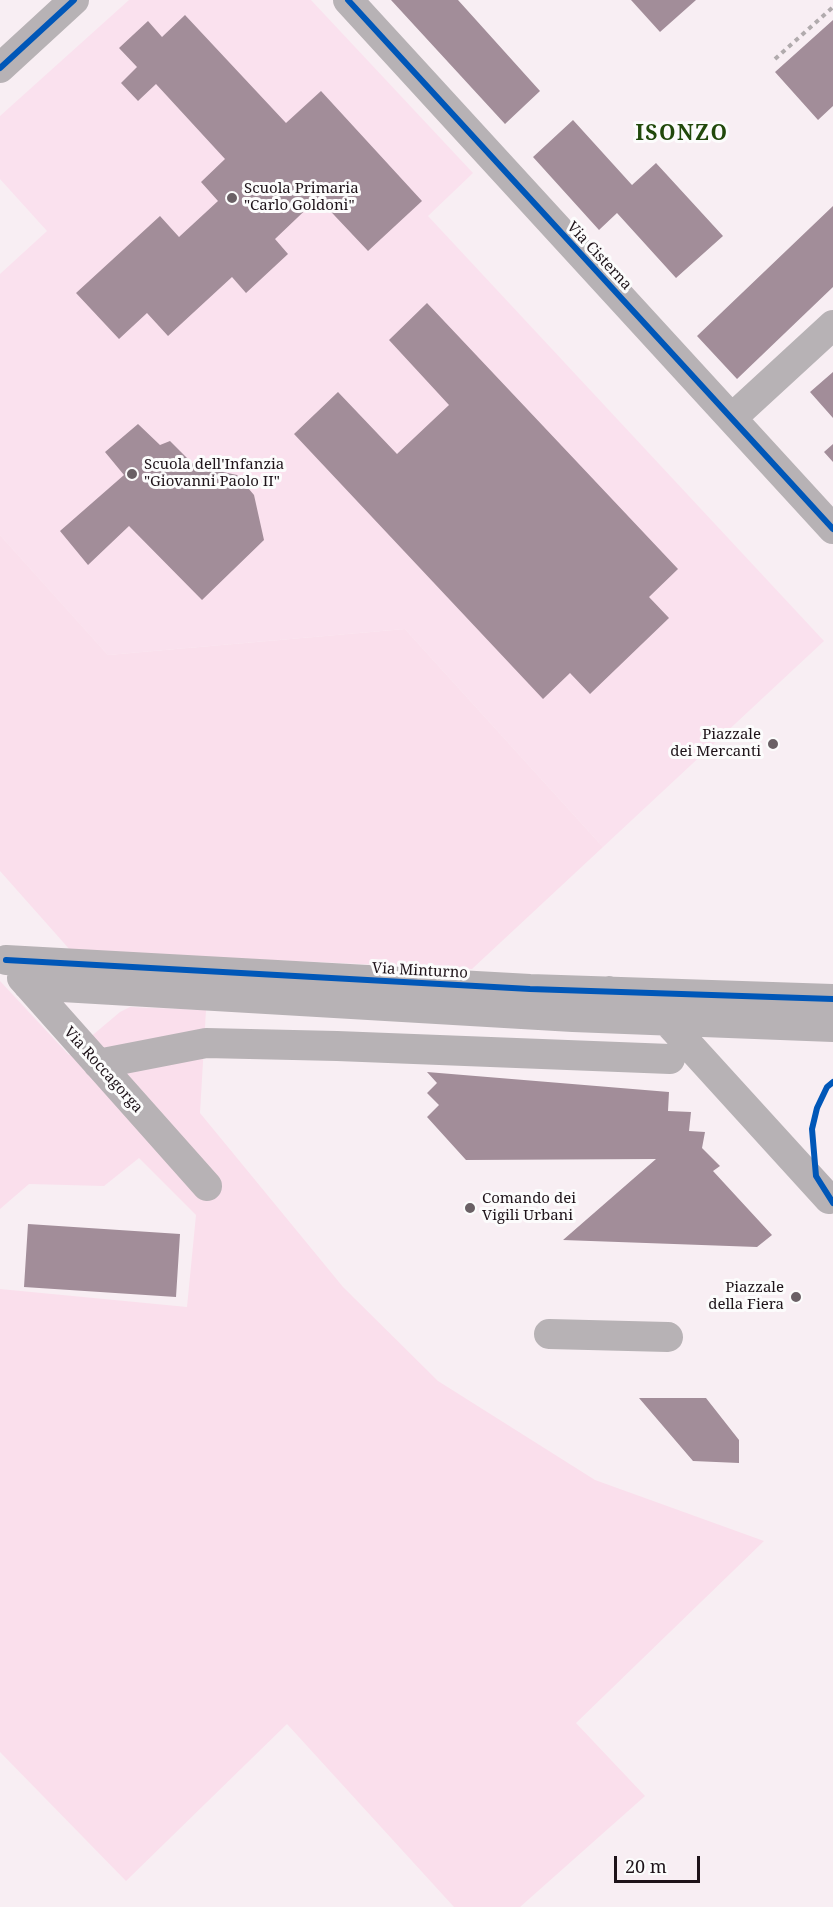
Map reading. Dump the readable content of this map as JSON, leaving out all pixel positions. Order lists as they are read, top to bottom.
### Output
{
  "streets": {
    "street": ["Via Cisterna", "Via Minturno", "Via Roccagorga"]
  },
  "crossings": [
    ["Via Minturno", "Via Roccagorga"]
  ],
  "districts": ["ISONZO"],
  "places": [
    "Scuola Primaria \"Carlo Goldoni\"",
    "Scuola dell'Infanzia \"Giovanni Paolo II\"",
    "Piazzale dei Mercanti",
    "Comando dei Vigili Urbani",
    "Piazzale della Fiera"
  ],
  "scale_bar": "20 m"
}
